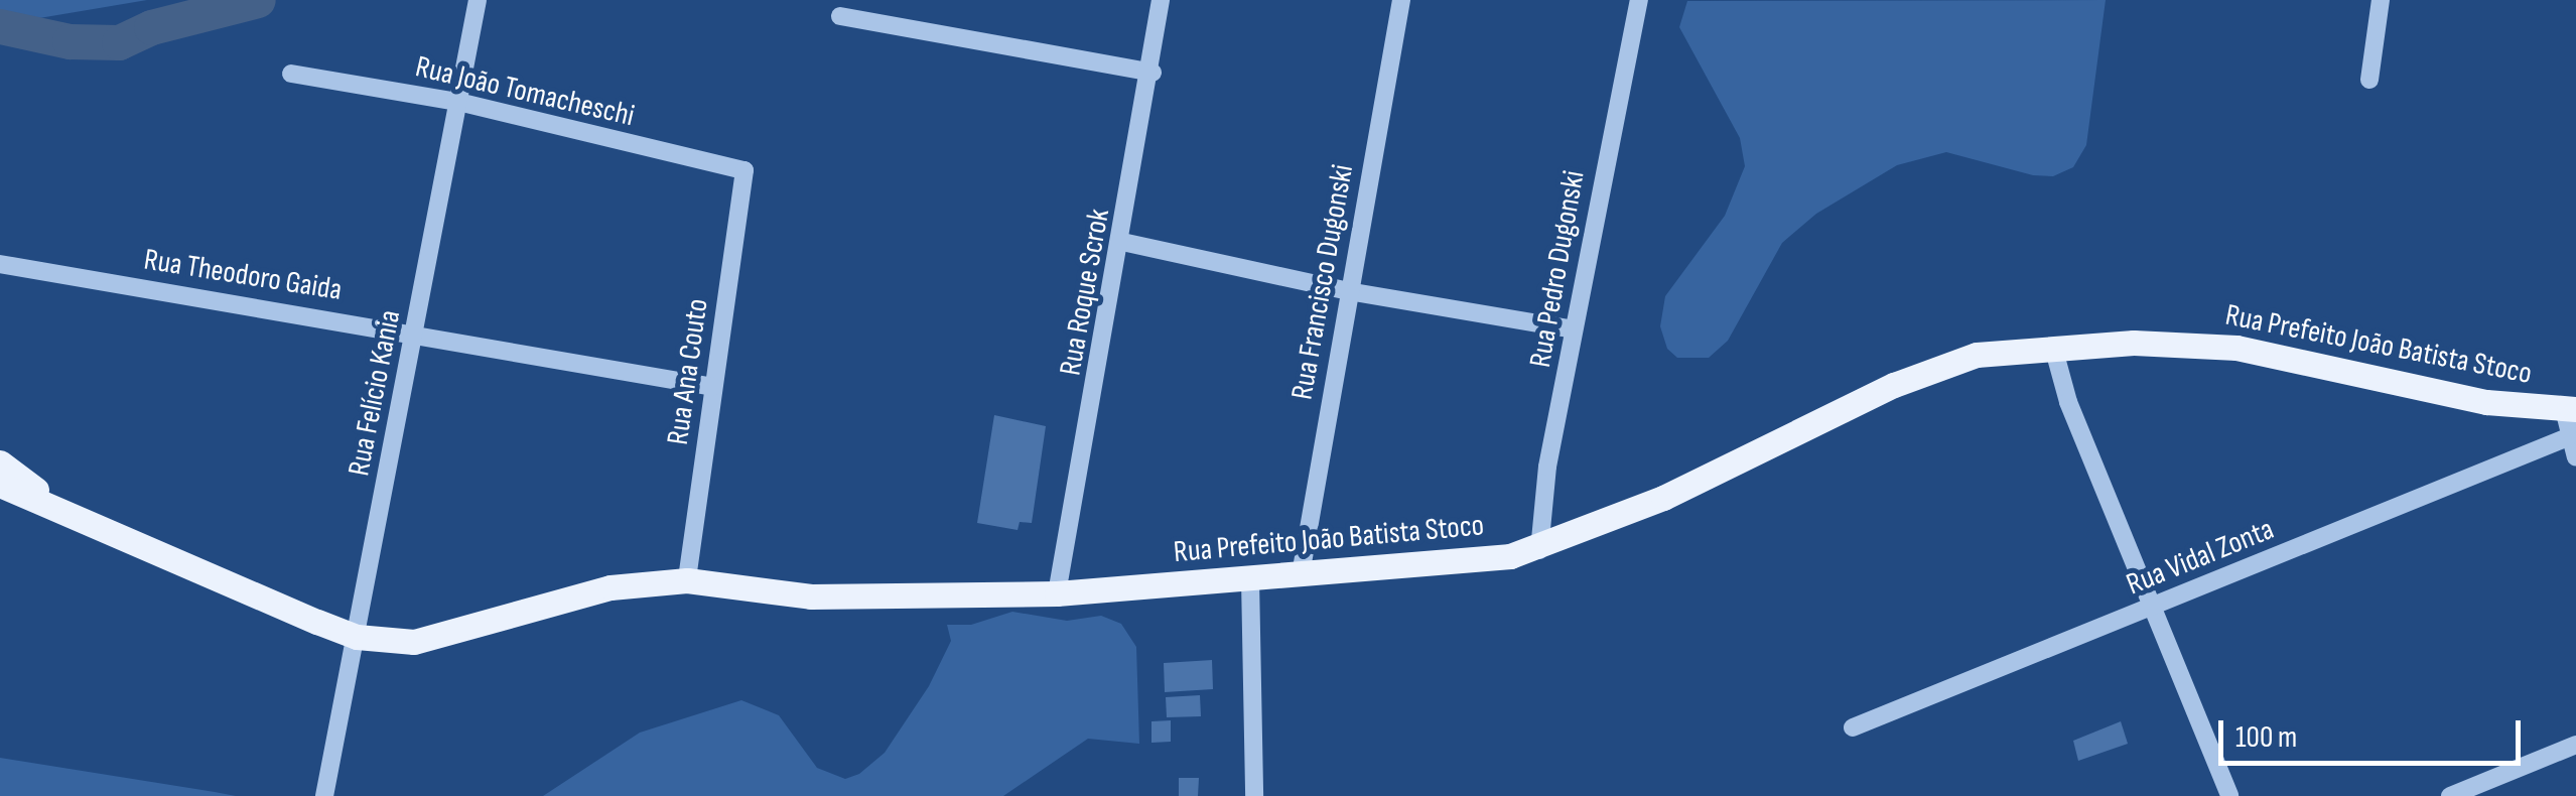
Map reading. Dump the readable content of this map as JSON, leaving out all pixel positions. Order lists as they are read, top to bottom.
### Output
{
  "streets": {
    "main road": ["Rua Prefeito João Batista Stoco"],
    "street": [
      "Rua João Tomacheschi",
      "Rua Pedro Dugonski",
      "Rua Theodoro Gaida",
      "Rua Francisco Dugonski",
      "Rua Roque Scrok",
      "Rua Ana Couto",
      "Rua Felício Kania",
      "Rua Vidal Zonta"
    ]
  },
  "crossings": [
    ["Rua João Tomacheschi", "Rua Ana Couto"],
    ["Rua João Tomacheschi", "Rua Felício Kania"],
    ["Rua Pedro Dugonski", "Rua Prefeito João Batista Stoco"],
    ["Rua Theodoro Gaida", "Rua Ana Couto"],
    ["Rua Theodoro Gaida", "Rua Felício Kania"],
    ["Rua Francisco Dugonski", "Rua Prefeito João Batista Stoco"],
    ["Rua Roque Scrok", "Rua Prefeito João Batista Stoco"],
    ["Rua Prefeito João Batista Stoco", "Rua Ana Couto"],
    ["Rua Prefeito João Batista Stoco", "Rua Felício Kania"]
  ],
  "scale_bar": "100 m"
}
